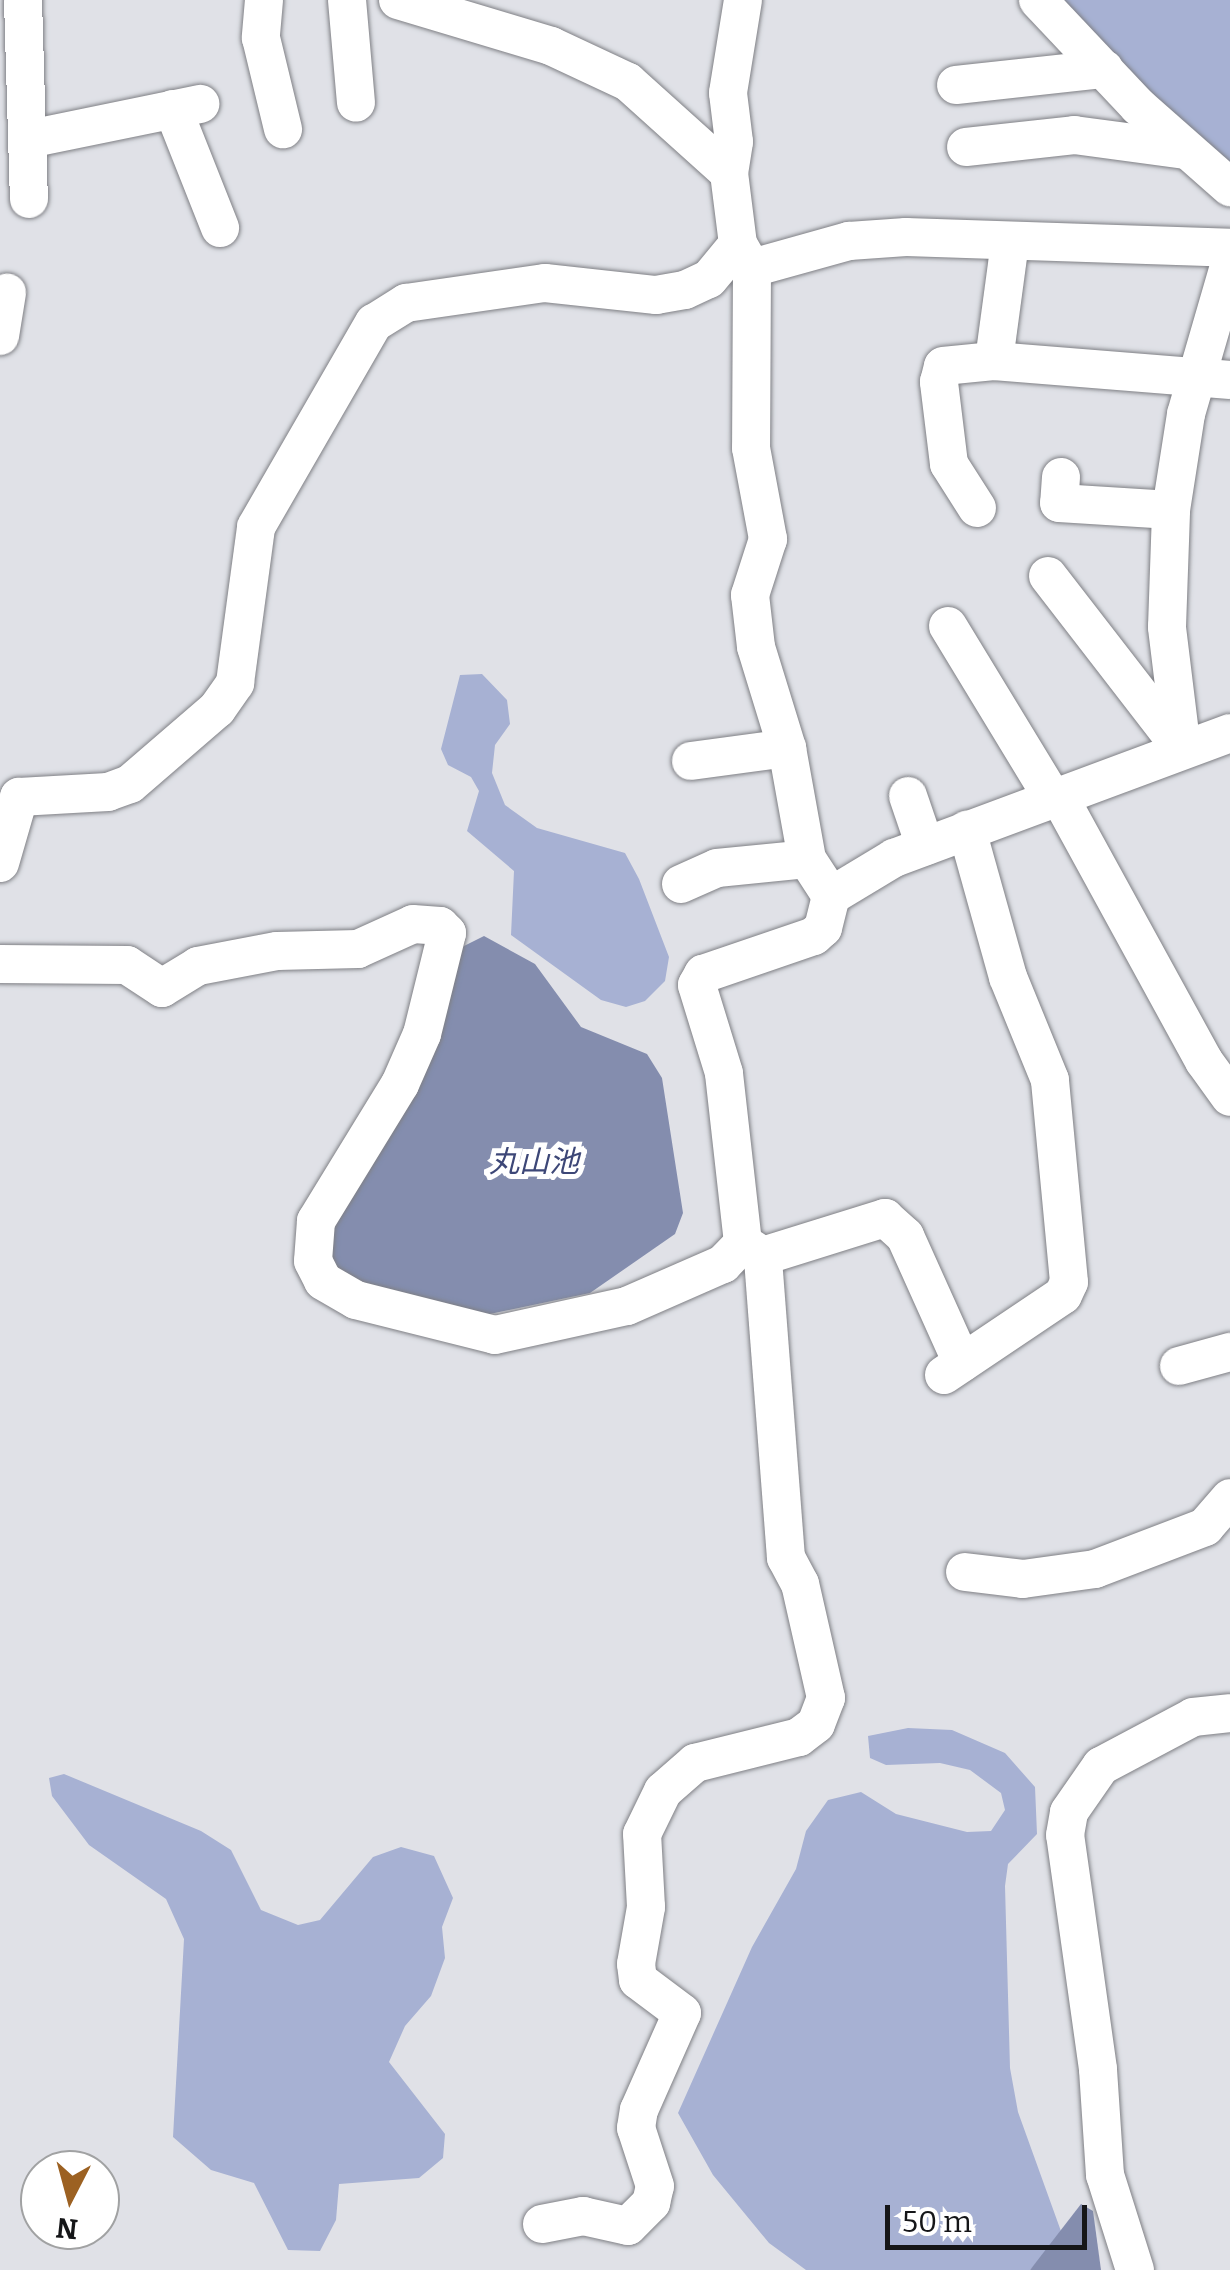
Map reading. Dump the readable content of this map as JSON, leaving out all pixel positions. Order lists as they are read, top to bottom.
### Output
{
  "water": ["丸山池"],
  "scale_bar": "50 m",
  "north": "bottom"
}
